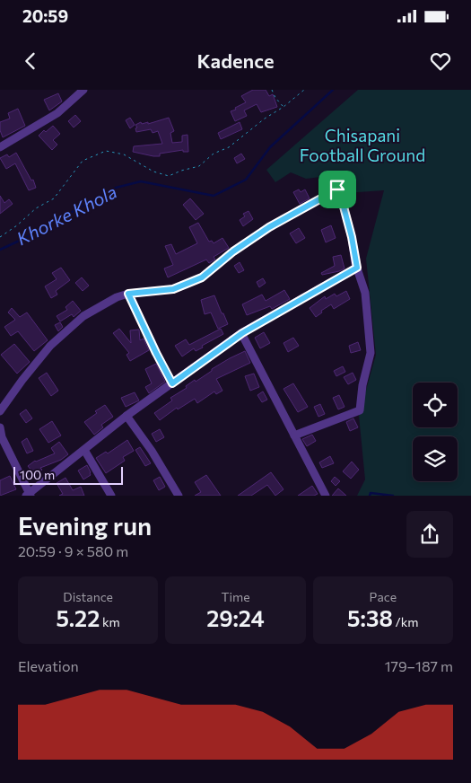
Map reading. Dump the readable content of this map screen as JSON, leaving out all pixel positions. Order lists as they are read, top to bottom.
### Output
{
  "water": ["Khorke Khola"],
  "parks": ["Chisapani Football Ground"],
  "scale_bar": "100 m",
  "page": {
    "status": "20:59",
    "header": "Kadence",
    "scale": "100 m",
    "heading": ["Evening run", "20:59 · 9 × 580 m"],
    "stats": [
      ["Distance", "5.22 km"],
      ["Time", "29:24"],
      ["Pace", "5:38 /km"]
    ],
    "chart": ["Elevation", "179–187 m"]
  }
}
